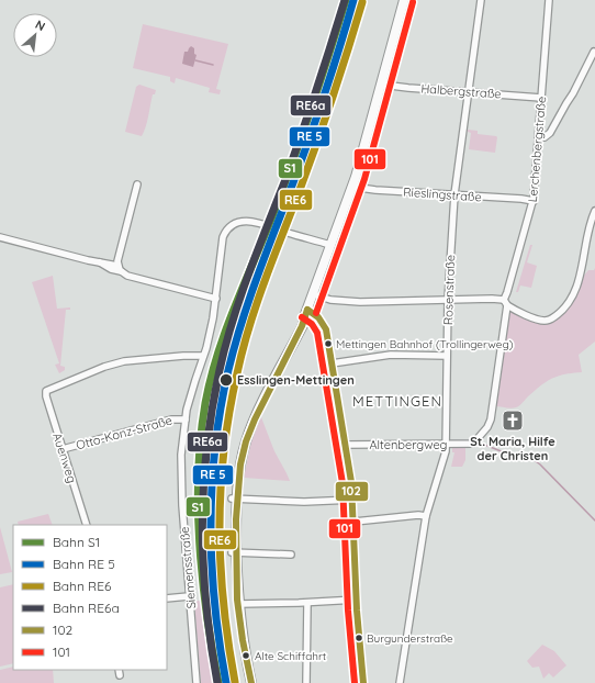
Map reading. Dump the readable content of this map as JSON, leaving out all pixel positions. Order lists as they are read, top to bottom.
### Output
{
  "streets": {
    "street": [
      "Halbergstraße",
      "Lerchenbergstraße",
      "Rieslingstraße",
      "Rosenstraße",
      "Otto-Konz-Straße",
      "Altenbergweg",
      "Auenweg",
      "Siemensstraße"
    ]
  },
  "crossings": [
    ["Halbergstraße", "Lerchenbergstraße"],
    ["Halbergstraße", "Rosenstraße"],
    ["Lerchenbergstraße", "Rieslingstraße"],
    ["Lerchenbergstraße", "Altenbergweg"],
    ["Rieslingstraße", "Rosenstraße"],
    ["Rosenstraße", "Altenbergweg"],
    ["Otto-Konz-Straße", "Auenweg"],
    ["Otto-Konz-Straße", "Siemensstraße"],
    ["Auenweg", "Siemensstraße"]
  ],
  "districts": ["METTINGEN"],
  "places": {
    "other": [
      "Mettingen Bahnhof (Trollingerweg)",
      "Esslingen-Mettingen",
      "Burgunderstraße",
      "Alte Schiffahrt"
    ],
    "church": ["St. Maria, Hilfe der Christen"]
  },
  "lines": [
    "rail line S1",
    "rail line RE6a",
    "rail line RE6",
    "transit line 101",
    "transit line 102"
  ],
  "legend": [
    "Bahn S1",
    "Bahn RE 5",
    "Bahn RE6",
    "Bahn RE6a",
    "102",
    "101"
  ],
  "north": "top right"
}
